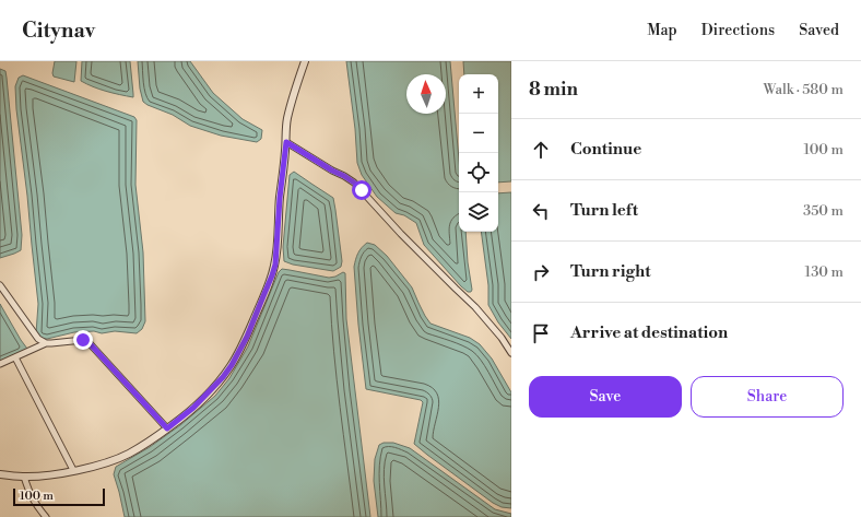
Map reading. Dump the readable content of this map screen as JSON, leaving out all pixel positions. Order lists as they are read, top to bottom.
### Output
{
  "scale_bar": "100 m",
  "north": "top",
  "page": {
    "header": "Citynav",
    "nav": ["Map", "Directions", "Saved"],
    "heading": ["8 min", "Walk · 580 m"],
    "map_buttons": ["+", "−"],
    "list": [
      ["Continue", "100 m"],
      ["Turn left", "350 m"],
      ["Turn right", "130 m"],
      "Arrive at destination"
    ],
    "buttons": ["Save", "Share"],
    "scale": "100 m"
  }
}
